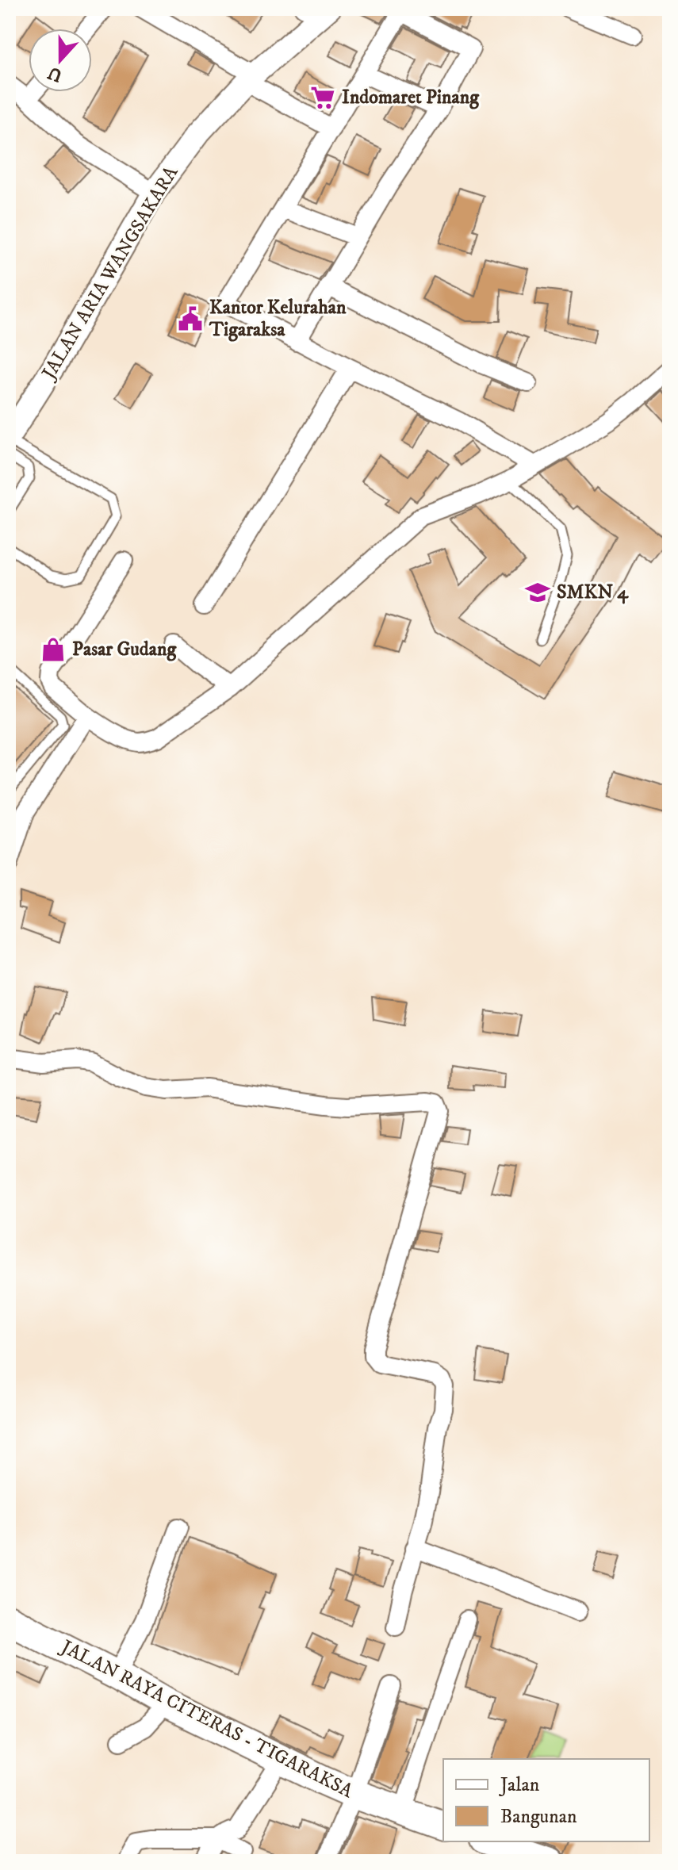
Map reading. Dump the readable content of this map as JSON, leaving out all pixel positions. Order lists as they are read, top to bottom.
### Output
{
  "streets": {
    "main road": ["JALAN RAYA CITERAS - TIGARAKSA"],
    "street": ["JALAN ARIA WANGSAKARA"]
  },
  "places": {
    "supermarket": ["Indomaret Pinang"],
    "public building": ["Kantor Kelurahan Tigaraksa"],
    "school or university": ["SMKN 4"],
    "shop": ["Pasar Gudang"]
  },
  "legend": ["Jalan", "Bangunan"],
  "north": "bottom"
}
